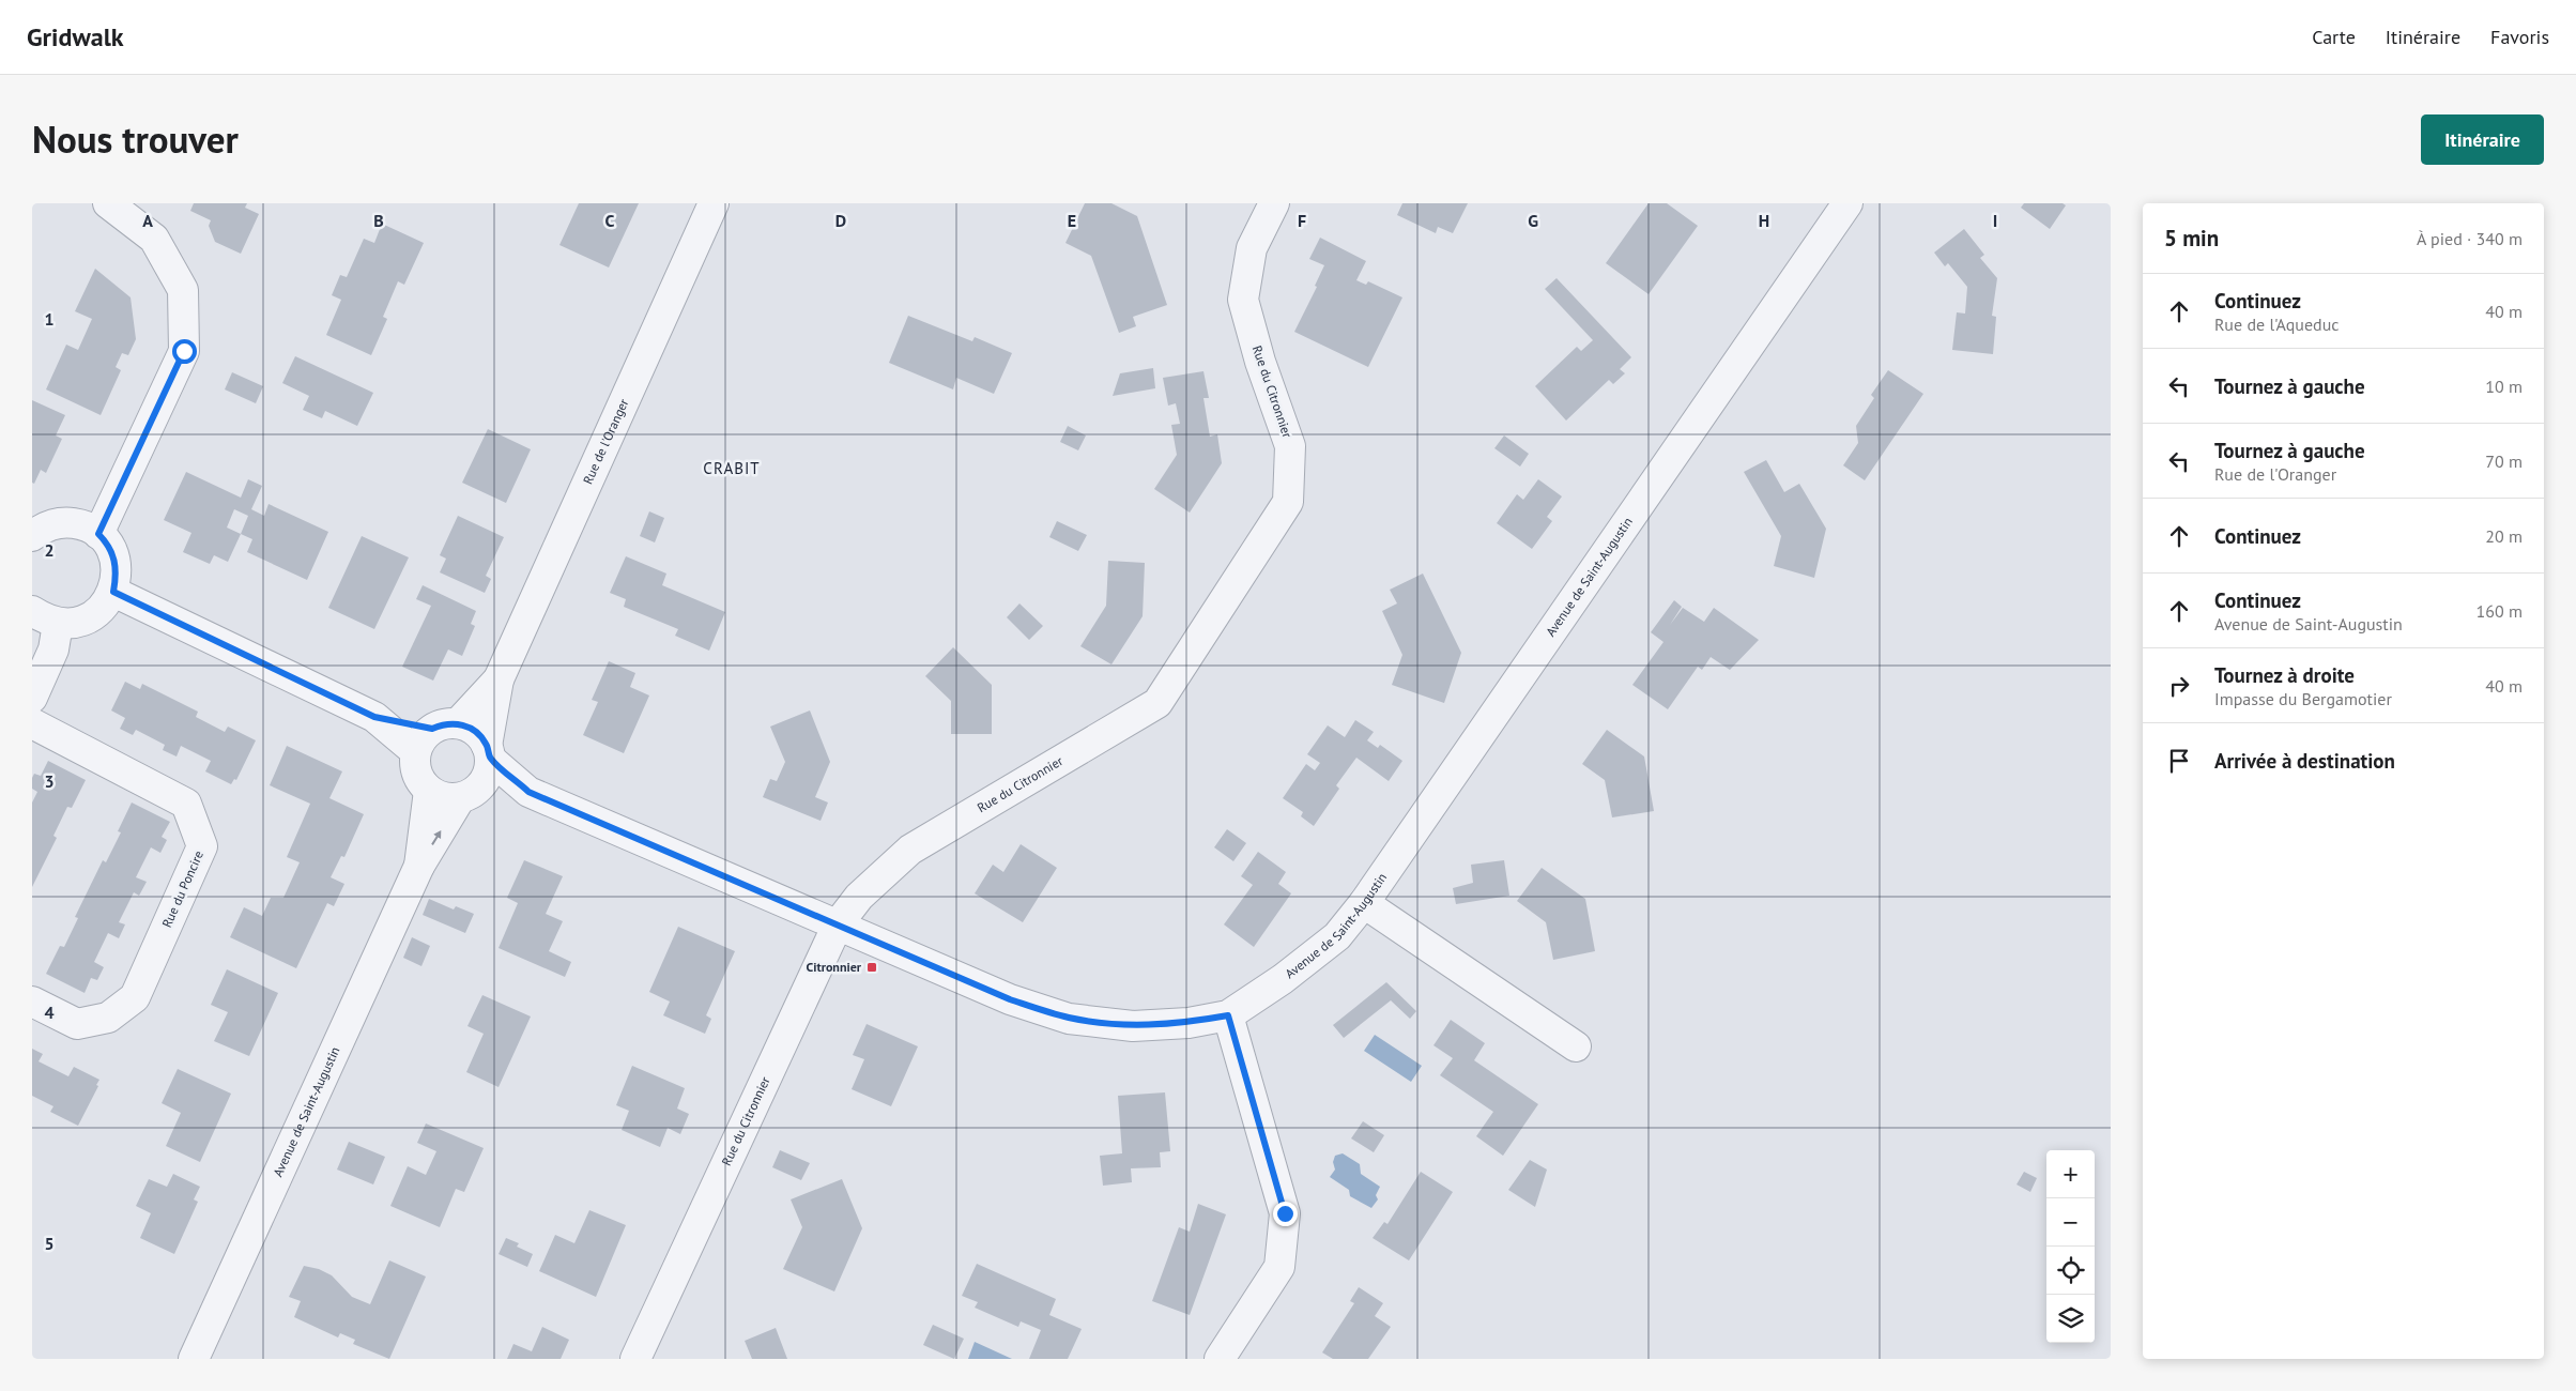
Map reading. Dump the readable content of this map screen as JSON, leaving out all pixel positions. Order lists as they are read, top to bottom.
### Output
{
  "streets": {
    "street": [
      "Rue du Citronnier",
      "Rue de l'Oranger",
      "Avenue de Saint-Augustin",
      "Rue du Poncire"
    ]
  },
  "crossings": [
    ["Rue du Citronnier", "Avenue de Saint-Augustin"],
    ["Rue de l'Oranger", "Avenue de Saint-Augustin"]
  ],
  "districts": ["CRABIT"],
  "places": {
    "transit": ["Citronnier"]
  },
  "page": {
    "header": "Gridwalk",
    "nav": ["Carte", "Itinéraire", "Favoris"],
    "title": "Nous trouver",
    "buttons": "Itinéraire",
    "heading": ["5 min", "À pied · 340 m"],
    "list": [
      ["Continuez", "Rue de l'Aqueduc", "40 m"],
      ["Tournez à gauche", "10 m"],
      ["Tournez à gauche", "Rue de l'Oranger", "70 m"],
      ["Continuez", "20 m"],
      ["Continuez", "Avenue de Saint-Augustin", "160 m"],
      ["Tournez à droite", "Impasse du Bergamotier", "40 m"],
      "Arrivée à destination"
    ],
    "map_buttons": ["+", "−"]
  },
  "grid": {
    "columns": [
      "A",
      "B",
      "C",
      "D",
      "E",
      "F",
      "G",
      "H",
      "I"
    ],
    "rows": [
      "1",
      "2",
      "3",
      "4",
      "5"
    ]
  }
}
